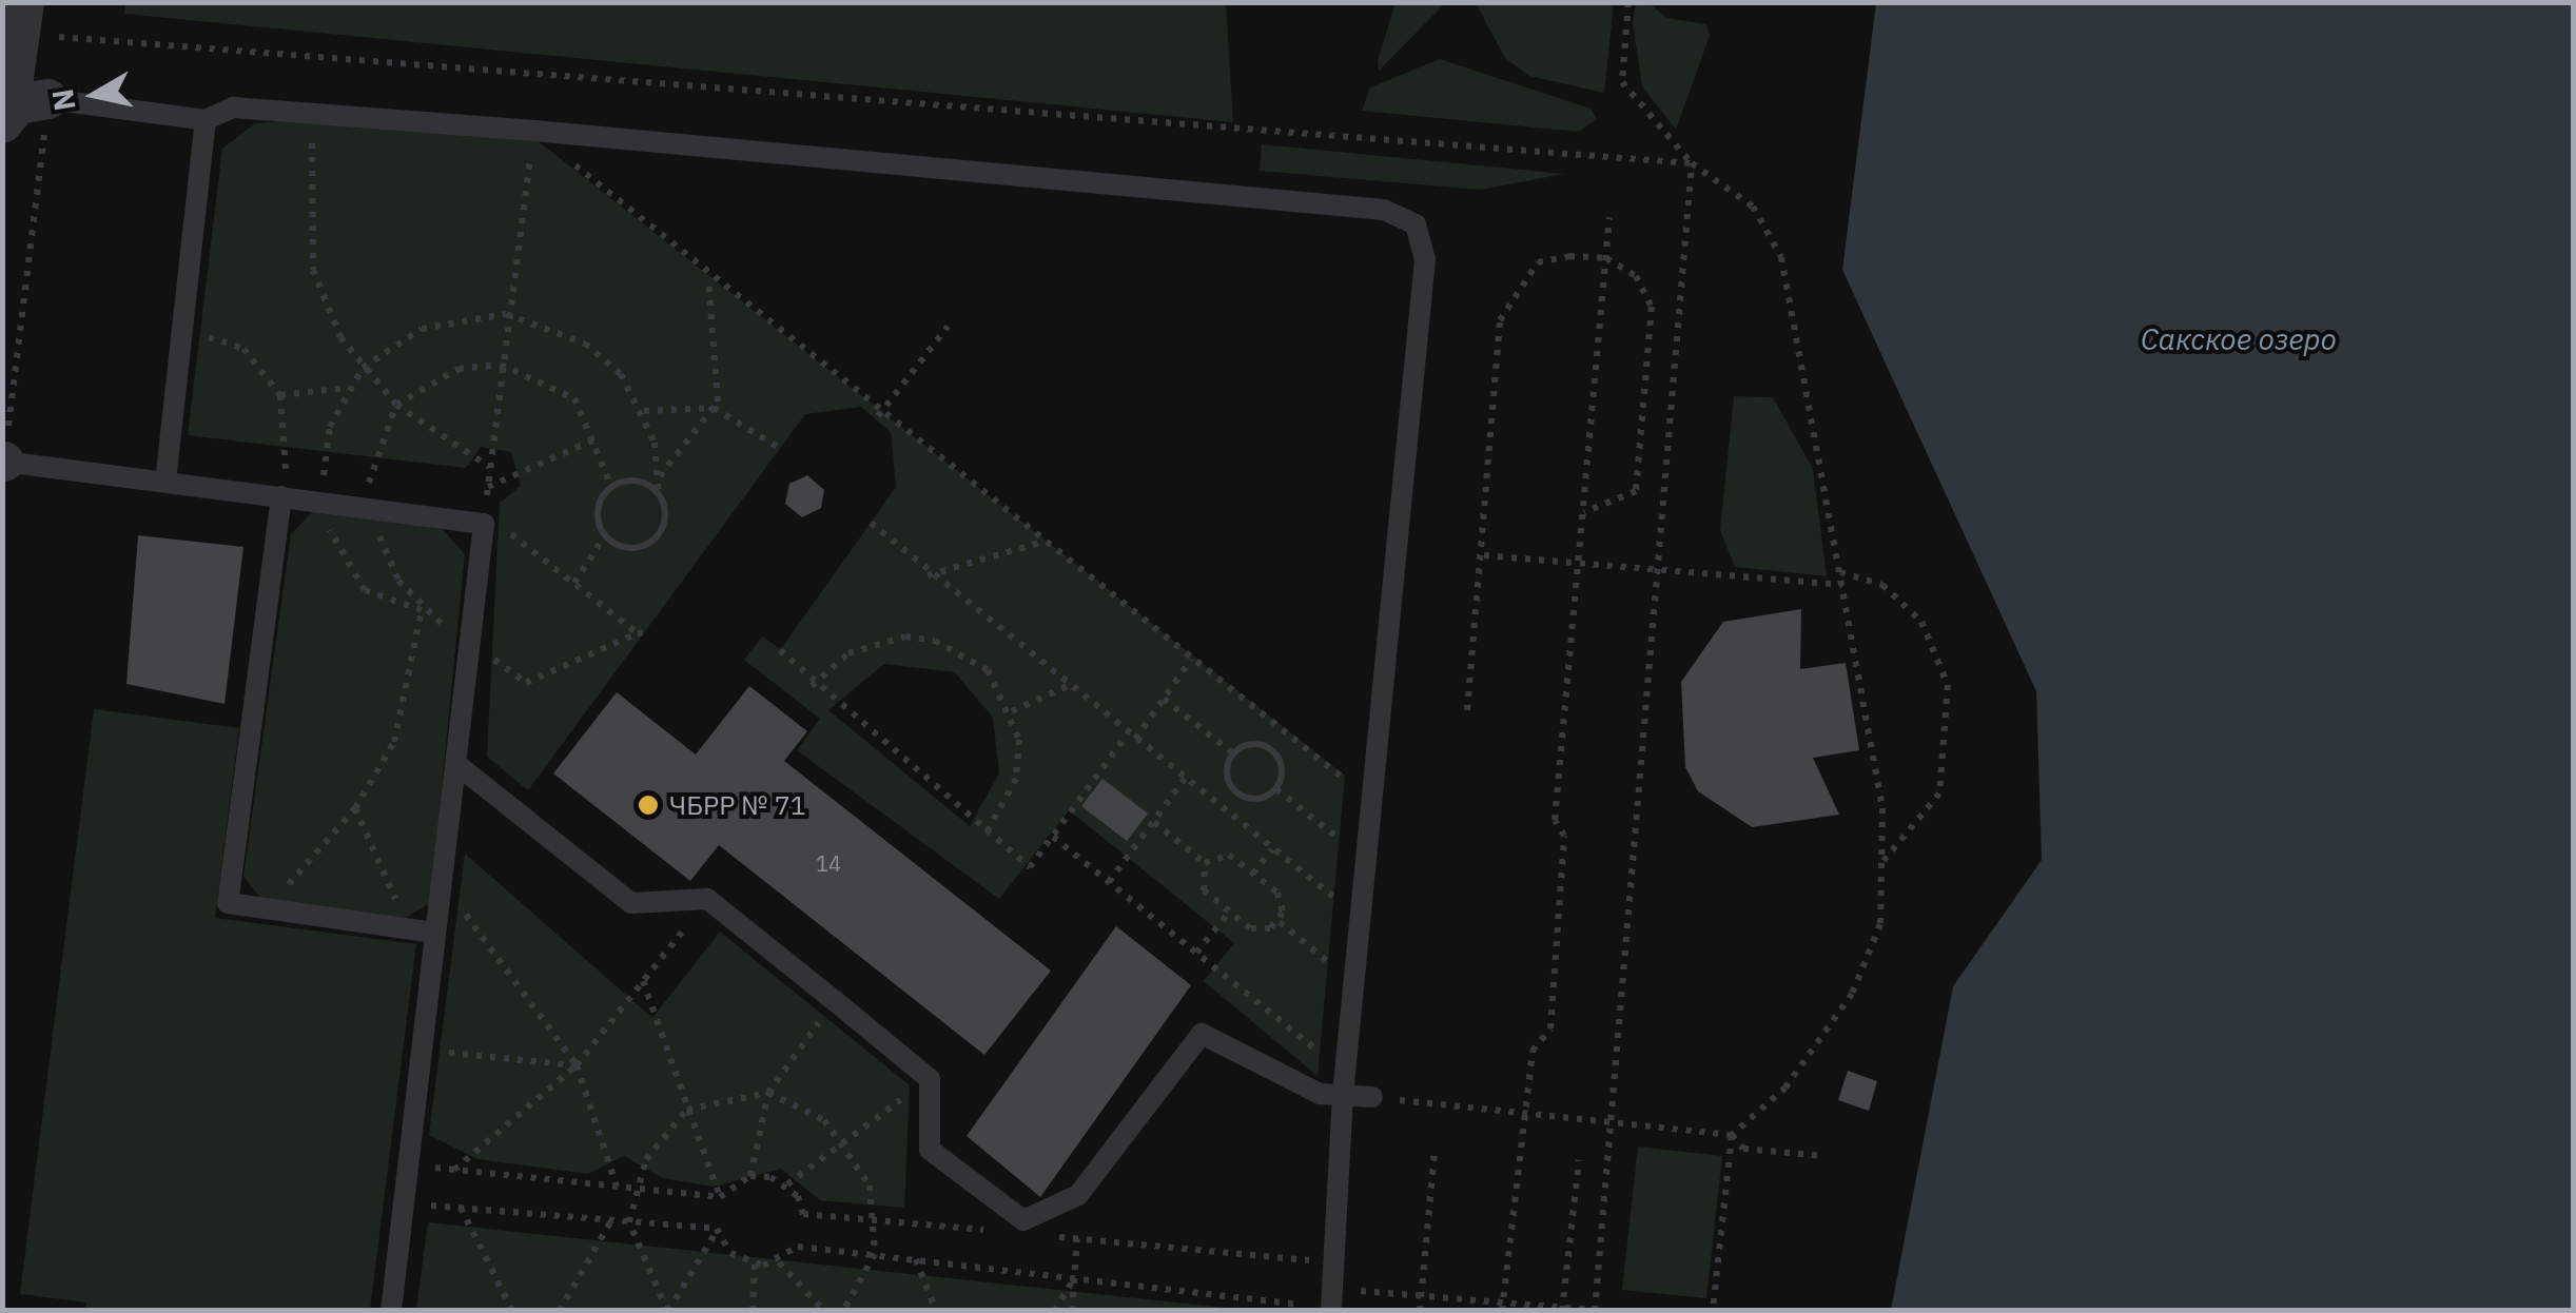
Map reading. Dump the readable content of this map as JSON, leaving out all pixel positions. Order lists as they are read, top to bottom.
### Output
{
  "water": ["Сакское озеро"],
  "places": ["ЧБРР № 71"],
  "house_numbers": ["14"],
  "north": "left"
}
